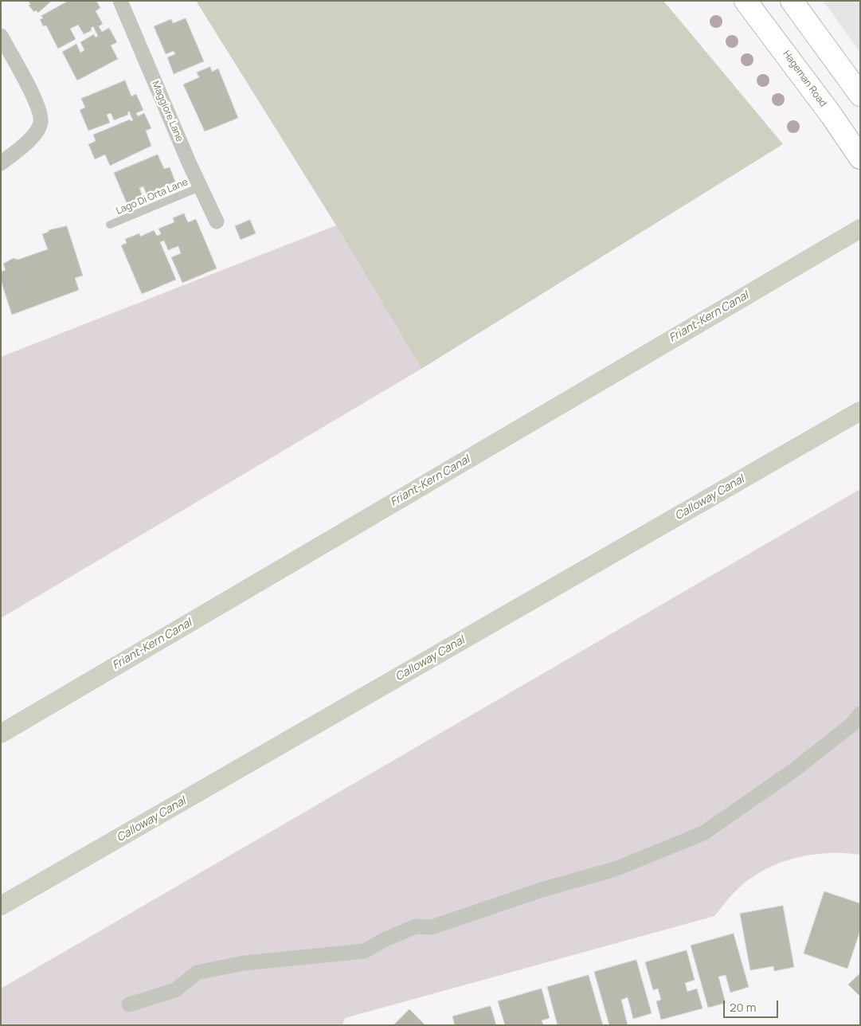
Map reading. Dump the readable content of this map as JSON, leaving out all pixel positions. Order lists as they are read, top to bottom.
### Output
{
  "streets": {
    "main road": ["Hageman Road"],
    "street": ["Maggiore Lane"],
    "lane": ["Lago Di Orta Lane"]
  },
  "crossings": [
    ["Maggiore Lane", "Lago Di Orta Lane"]
  ],
  "water": ["Friant-Kern Canal", "Calloway Canal"],
  "scale_bar": "20 m"
}
